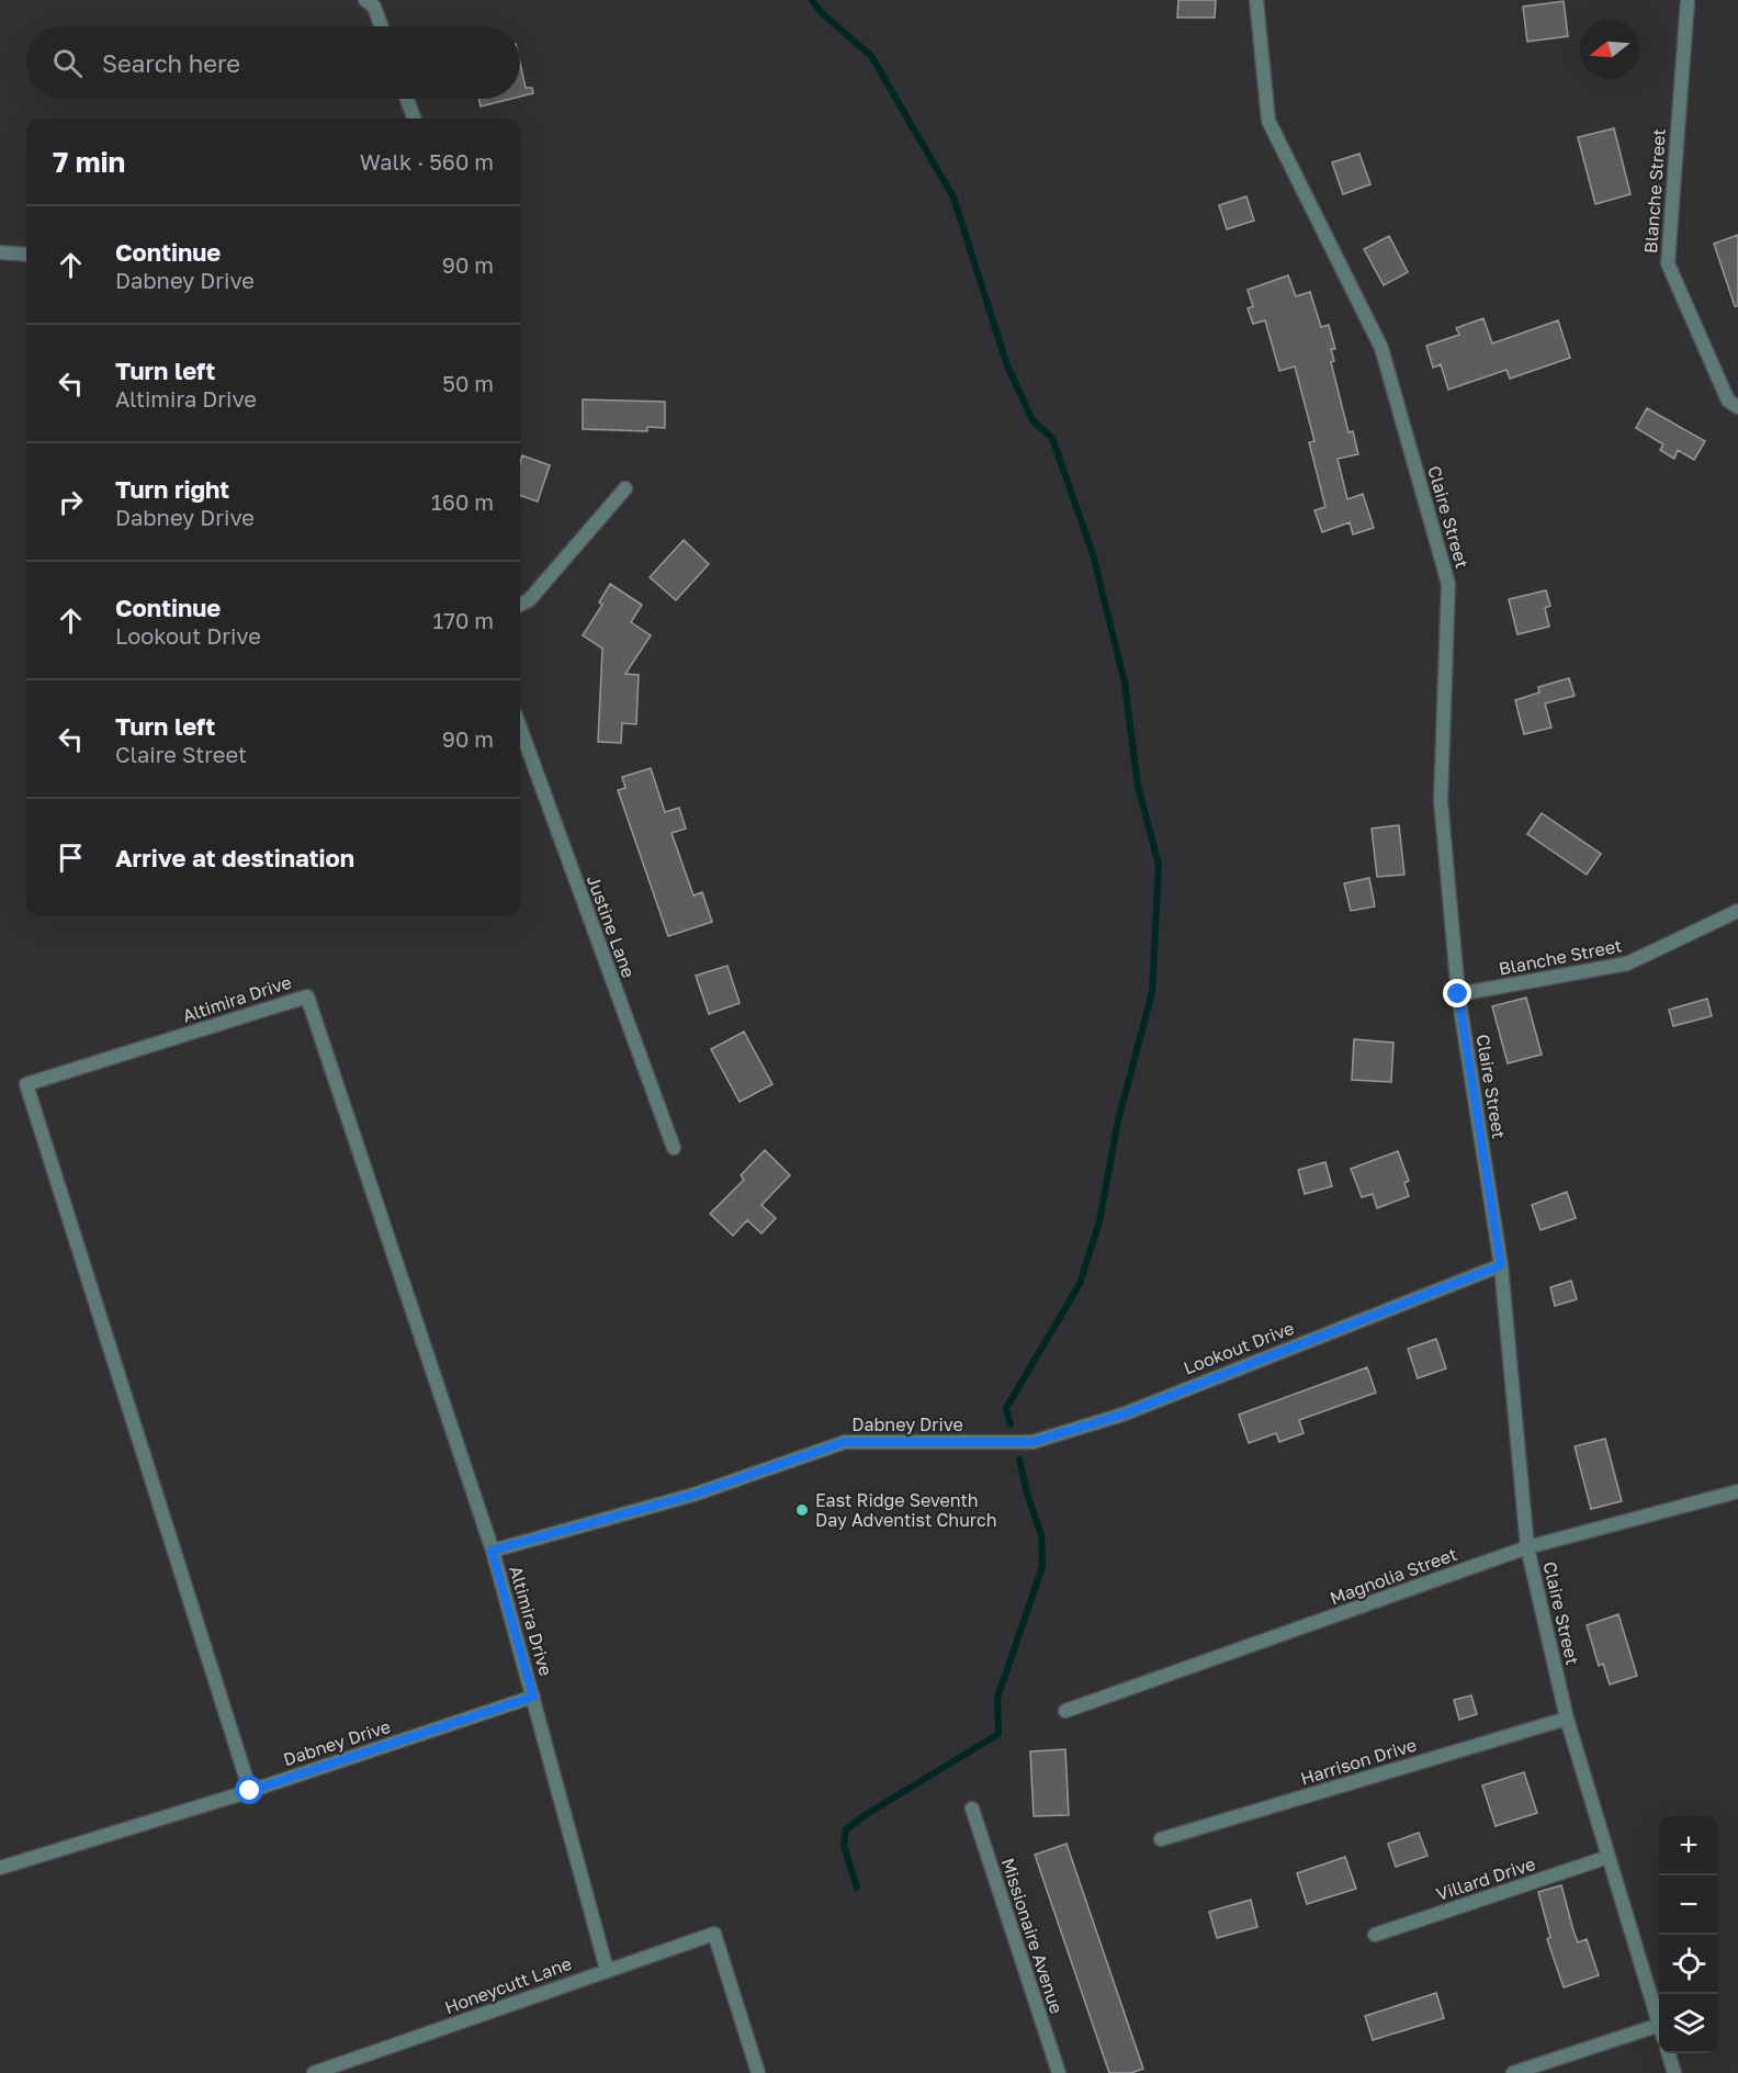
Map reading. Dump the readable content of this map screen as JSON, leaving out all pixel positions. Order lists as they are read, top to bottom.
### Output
{
  "streets": {
    "street": [
      "Blanche Street",
      "Claire Street",
      "Justine Lane",
      "Altimira Drive",
      "Lookout Drive",
      "Dabney Drive",
      "Magnolia Street",
      "Harrison Drive",
      "Villard Drive",
      "Missionaire Avenue",
      "Honeycutt Lane"
    ]
  },
  "crossings": [
    ["Blanche Street", "Claire Street"],
    ["Claire Street", "Lookout Drive"],
    ["Claire Street", "Magnolia Street"],
    ["Claire Street", "Harrison Drive"],
    ["Claire Street", "Villard Drive"],
    ["Altimira Drive", "Dabney Drive"],
    ["Altimira Drive", "Honeycutt Lane"],
    ["Lookout Drive", "Dabney Drive"]
  ],
  "places": ["East Ridge Seventh Day Adventist Church"],
  "north": "left",
  "page": {
    "search": "Search here",
    "heading": ["7 min", "Walk · 560 m"],
    "list": [
      ["Continue", "Dabney Drive", "90 m"],
      ["Turn left", "Altimira Drive", "50 m"],
      ["Turn right", "Dabney Drive", "160 m"],
      ["Continue", "Lookout Drive", "170 m"],
      ["Turn left", "Claire Street", "90 m"],
      "Arrive at destination"
    ],
    "map_buttons": ["+", "−"]
  }
}
